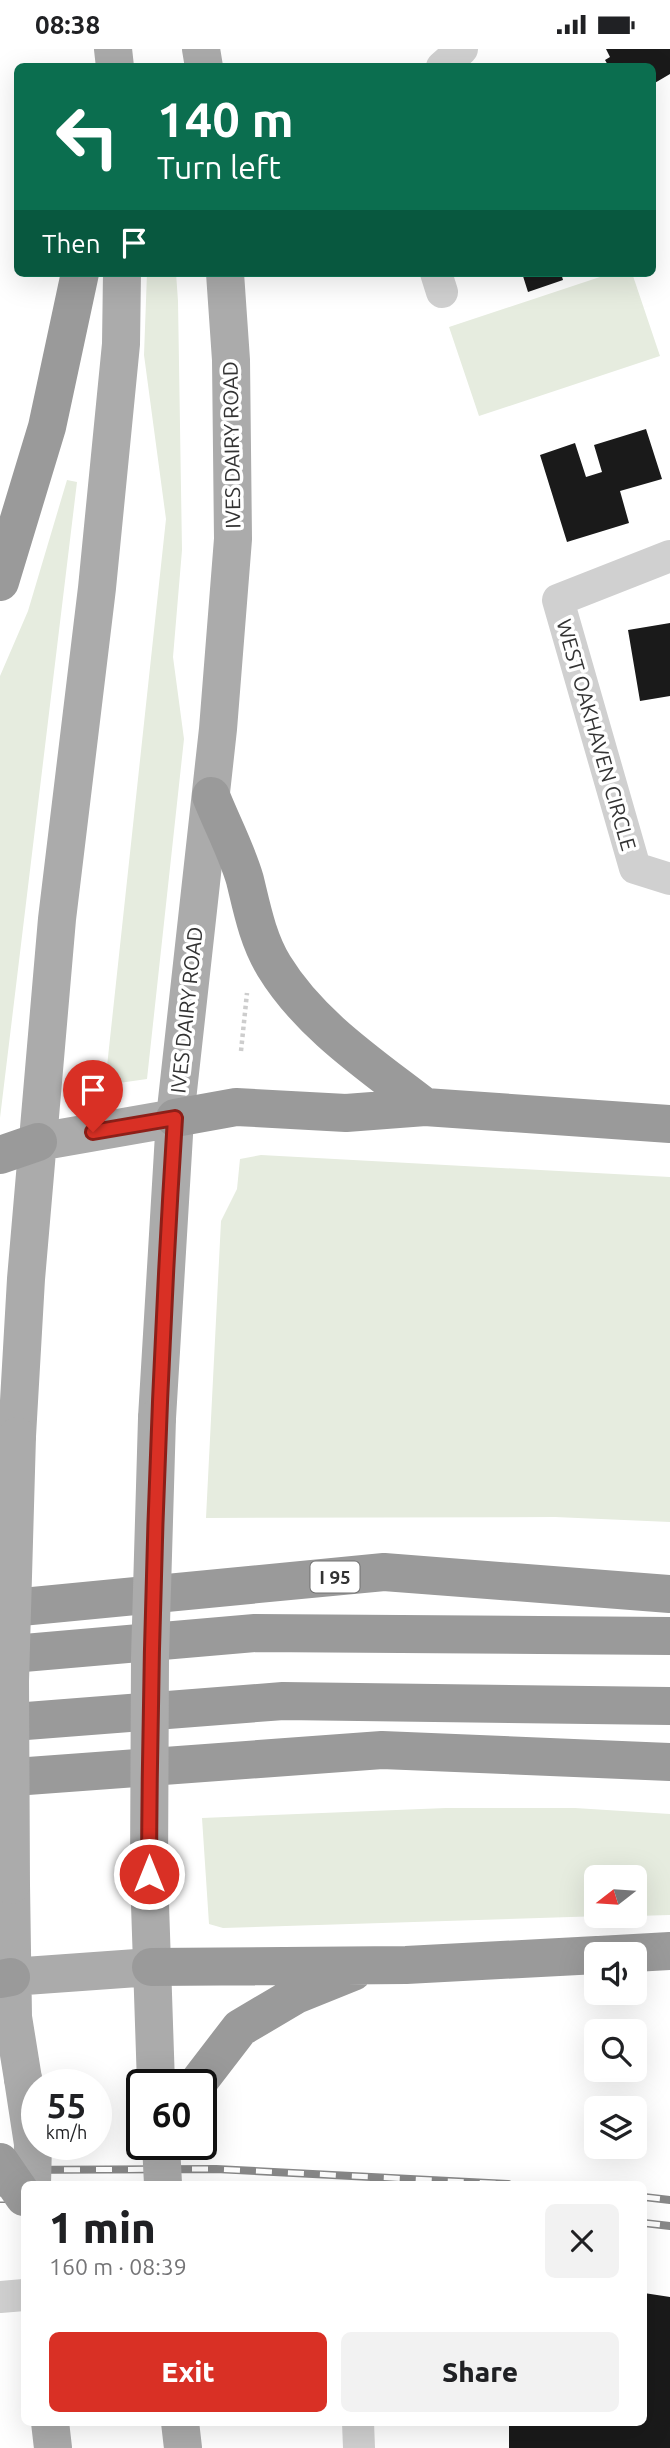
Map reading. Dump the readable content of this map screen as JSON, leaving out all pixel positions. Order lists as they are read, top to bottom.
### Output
{
  "streets": {
    "highway": ["I 95"],
    "main road": ["IVES DAIRY ROAD"],
    "street": ["WEST OAKHAVEN CIRCLE"]
  },
  "north": "left",
  "page": {
    "status": "08:38",
    "turn": ["140 m", "Turn left"],
    "then": "Then",
    "speed": "55 km/h",
    "limit": "60",
    "heading": ["1 min", "160 m · 08:39"],
    "buttons": ["Exit", "Share"]
  }
}
